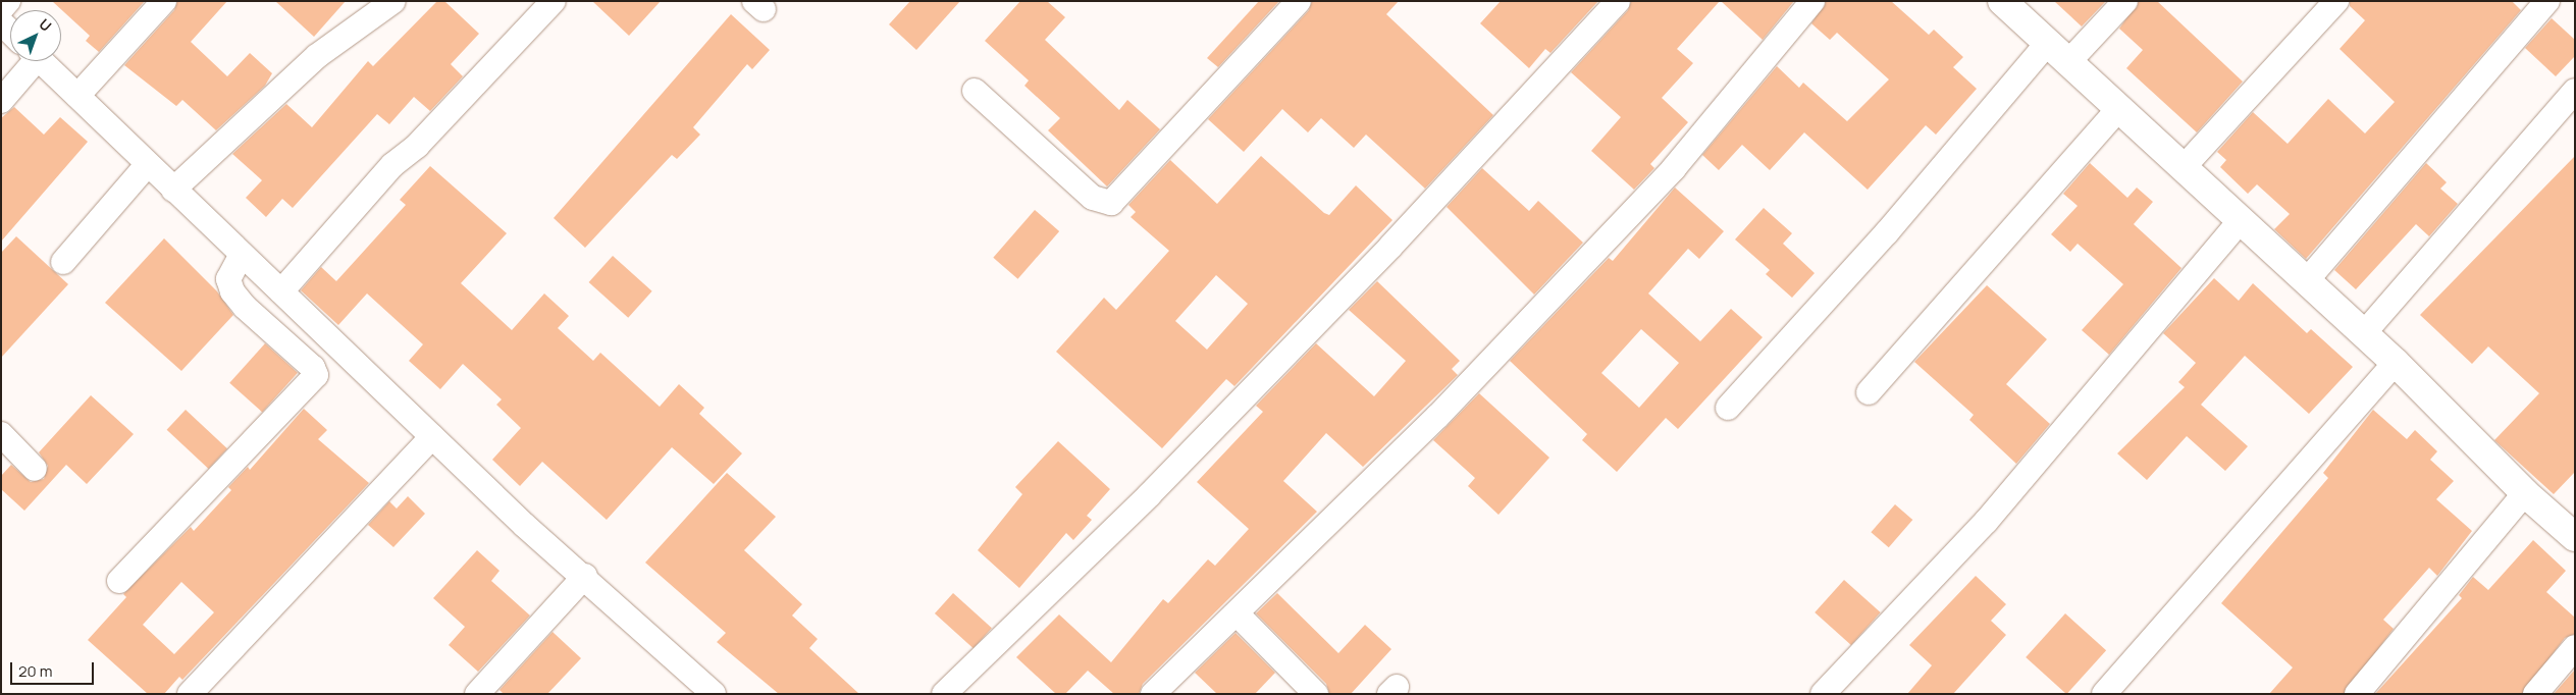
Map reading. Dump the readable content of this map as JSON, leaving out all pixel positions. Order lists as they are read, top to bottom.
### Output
{
  "scale_bar": "20 m",
  "north": "top right"
}
